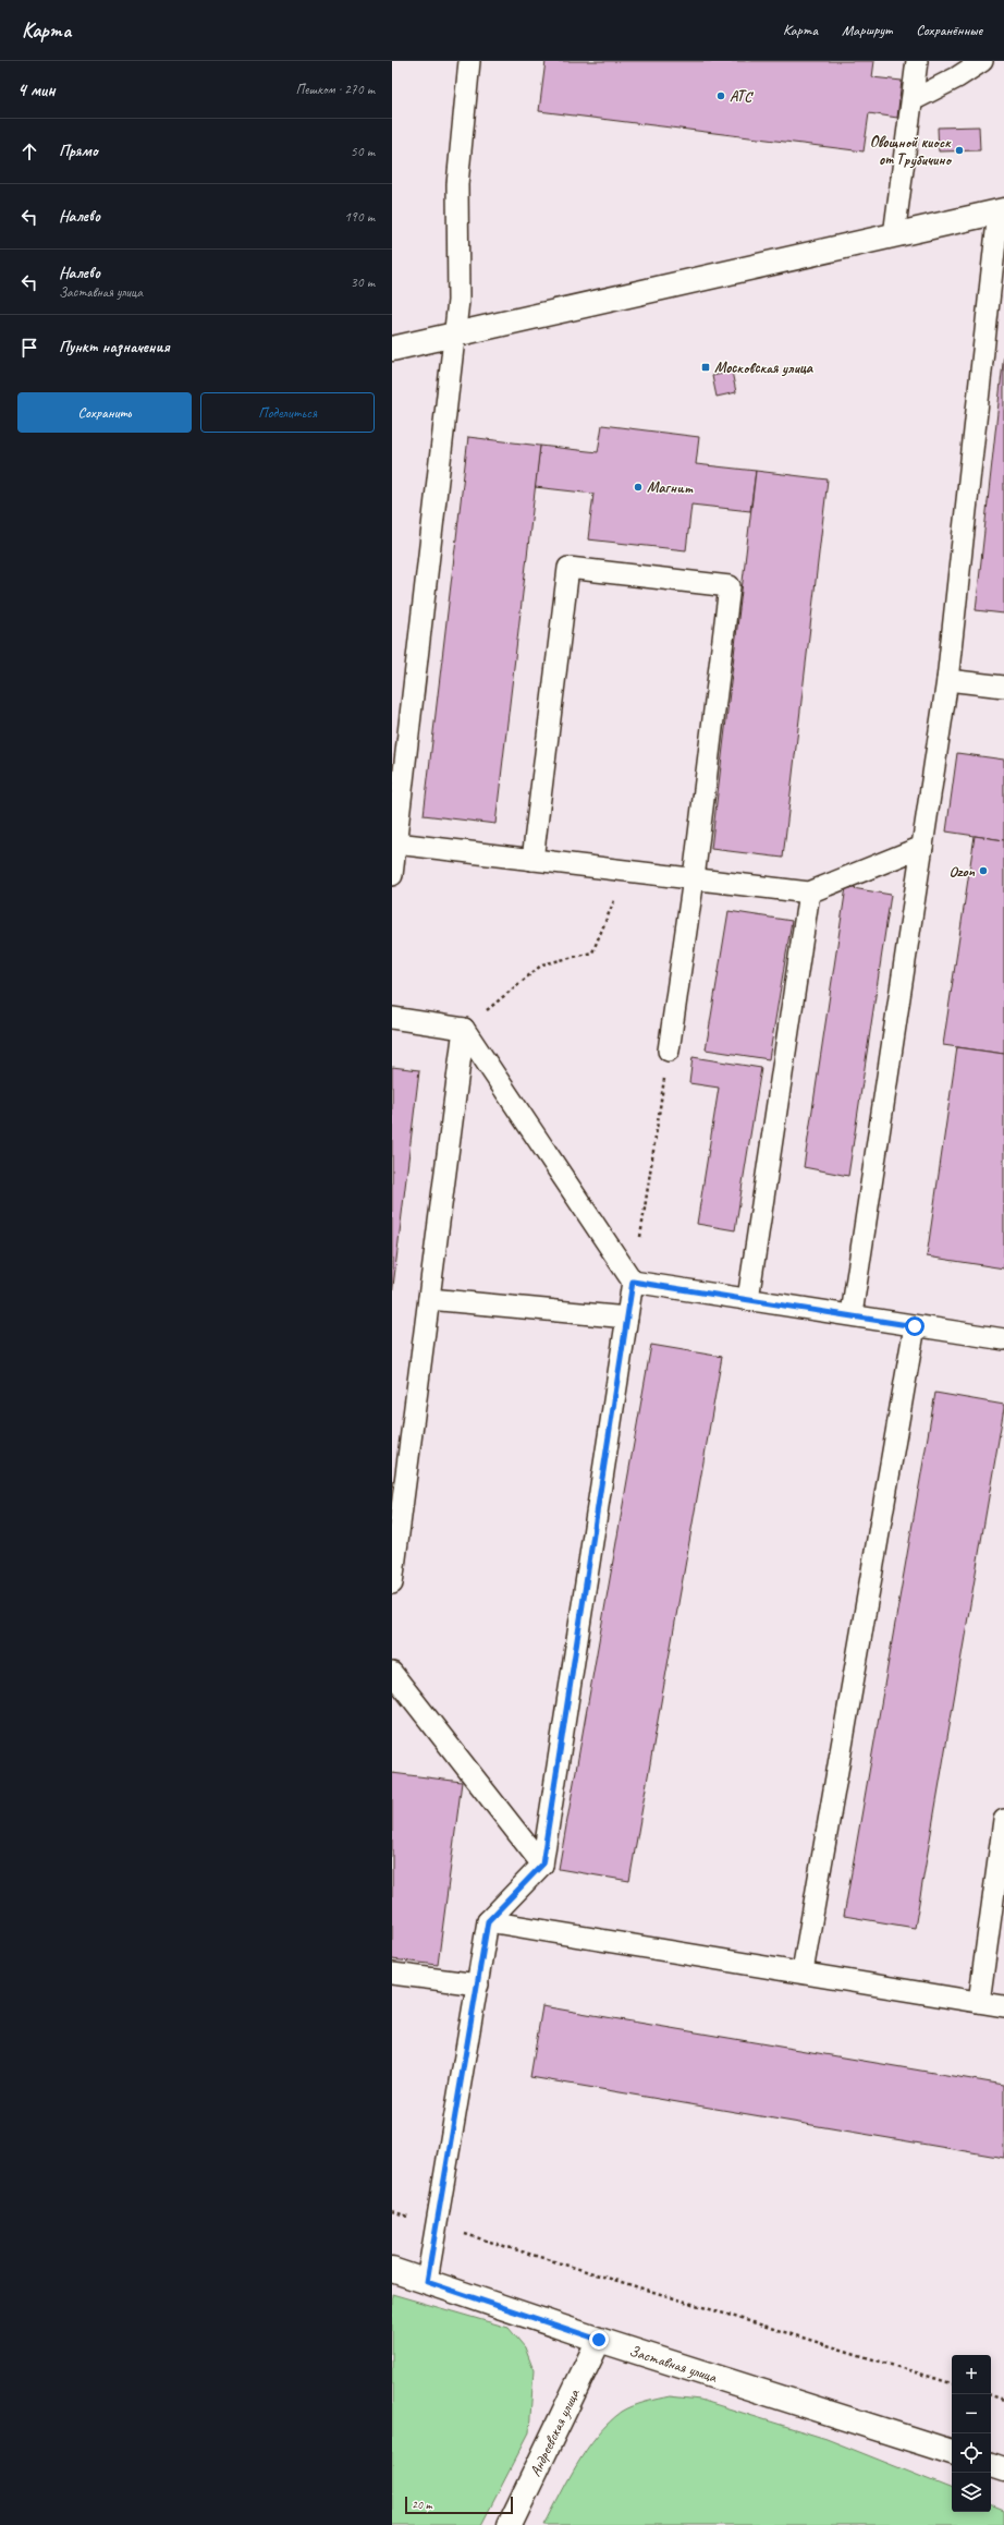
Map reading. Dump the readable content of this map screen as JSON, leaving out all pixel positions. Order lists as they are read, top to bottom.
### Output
{
  "streets": {
    "street": ["Заставная улица", "Андреевская улица"]
  },
  "crossings": [
    ["Заставная улица", "Андреевская улица"]
  ],
  "places": {
    "other": [
      "АТС",
      "Овощной киоск от Трубичино",
      "Магнит",
      "Ozon"
    ],
    "transit": ["Московская улица"]
  },
  "scale_bar": "20 m",
  "page": {
    "header": "Карта",
    "nav": ["Карта", "Маршрут", "Сохранённые"],
    "heading": ["4 мин", "Пешком · 270 m"],
    "list": [
      ["Прямо", "50 m"],
      ["Налево", "190 m"],
      ["Налево", "Заставная улица", "30 m"],
      "Пункт назначения"
    ],
    "buttons": ["Сохранить", "Поделиться"],
    "map_buttons": ["+", "−"],
    "scale": "20 m"
  }
}
